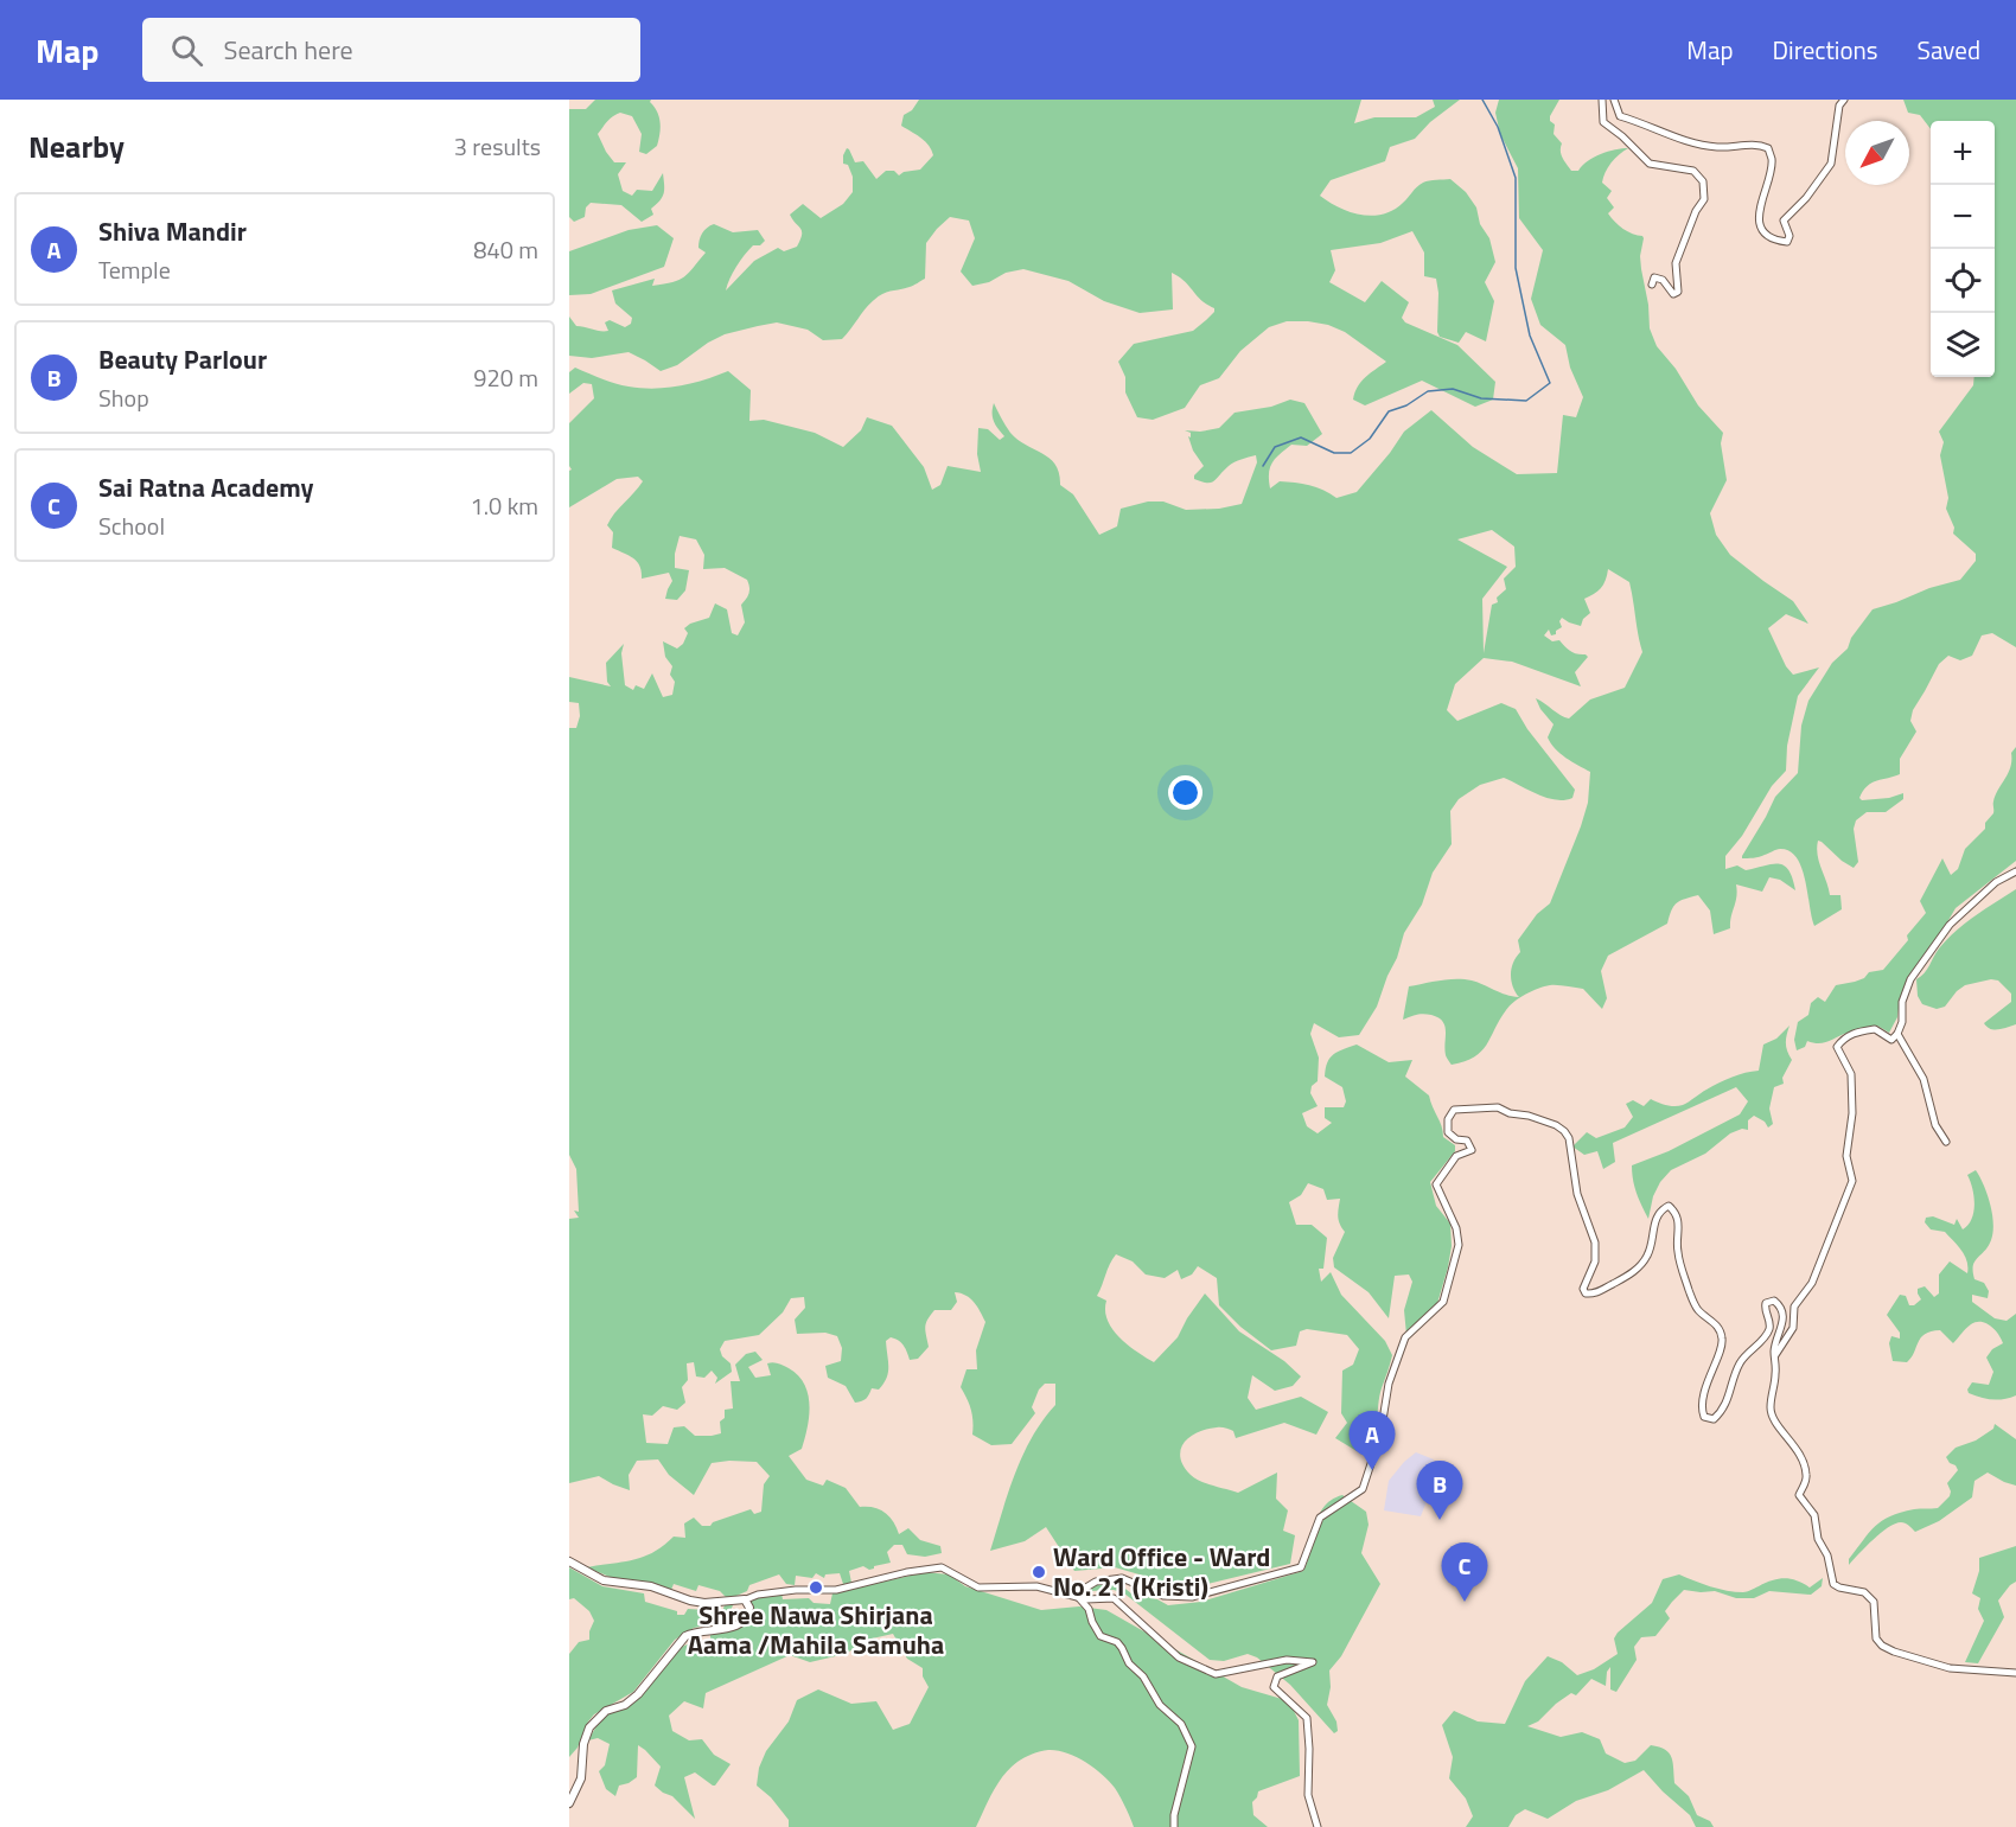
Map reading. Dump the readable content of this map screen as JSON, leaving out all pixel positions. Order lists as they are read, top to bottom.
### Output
{
  "places": ["Ward Office - Ward No. 21 (Kristi)", "Shree Nawa Shirjana Aama /Mahila Samuha"],
  "north": "bottom left",
  "page": {
    "header": "Map",
    "search": "Search here",
    "nav": ["Map", "Directions", "Saved"],
    "heading": ["Nearby", "3 results"],
    "map_buttons": ["+", "−"],
    "list": [
      {
        "mark": "A",
        "name": "Shiva Mandir",
        "note": "Temple",
        "value": "840 m"
      },
      {
        "mark": "B",
        "name": "Beauty Parlour",
        "note": "Shop",
        "value": "920 m"
      },
      {
        "mark": "C",
        "name": "Sai Ratna Academy",
        "note": "School",
        "value": "1.0 km"
      }
    ],
    "pins": ["A", "B", "C"]
  }
}
